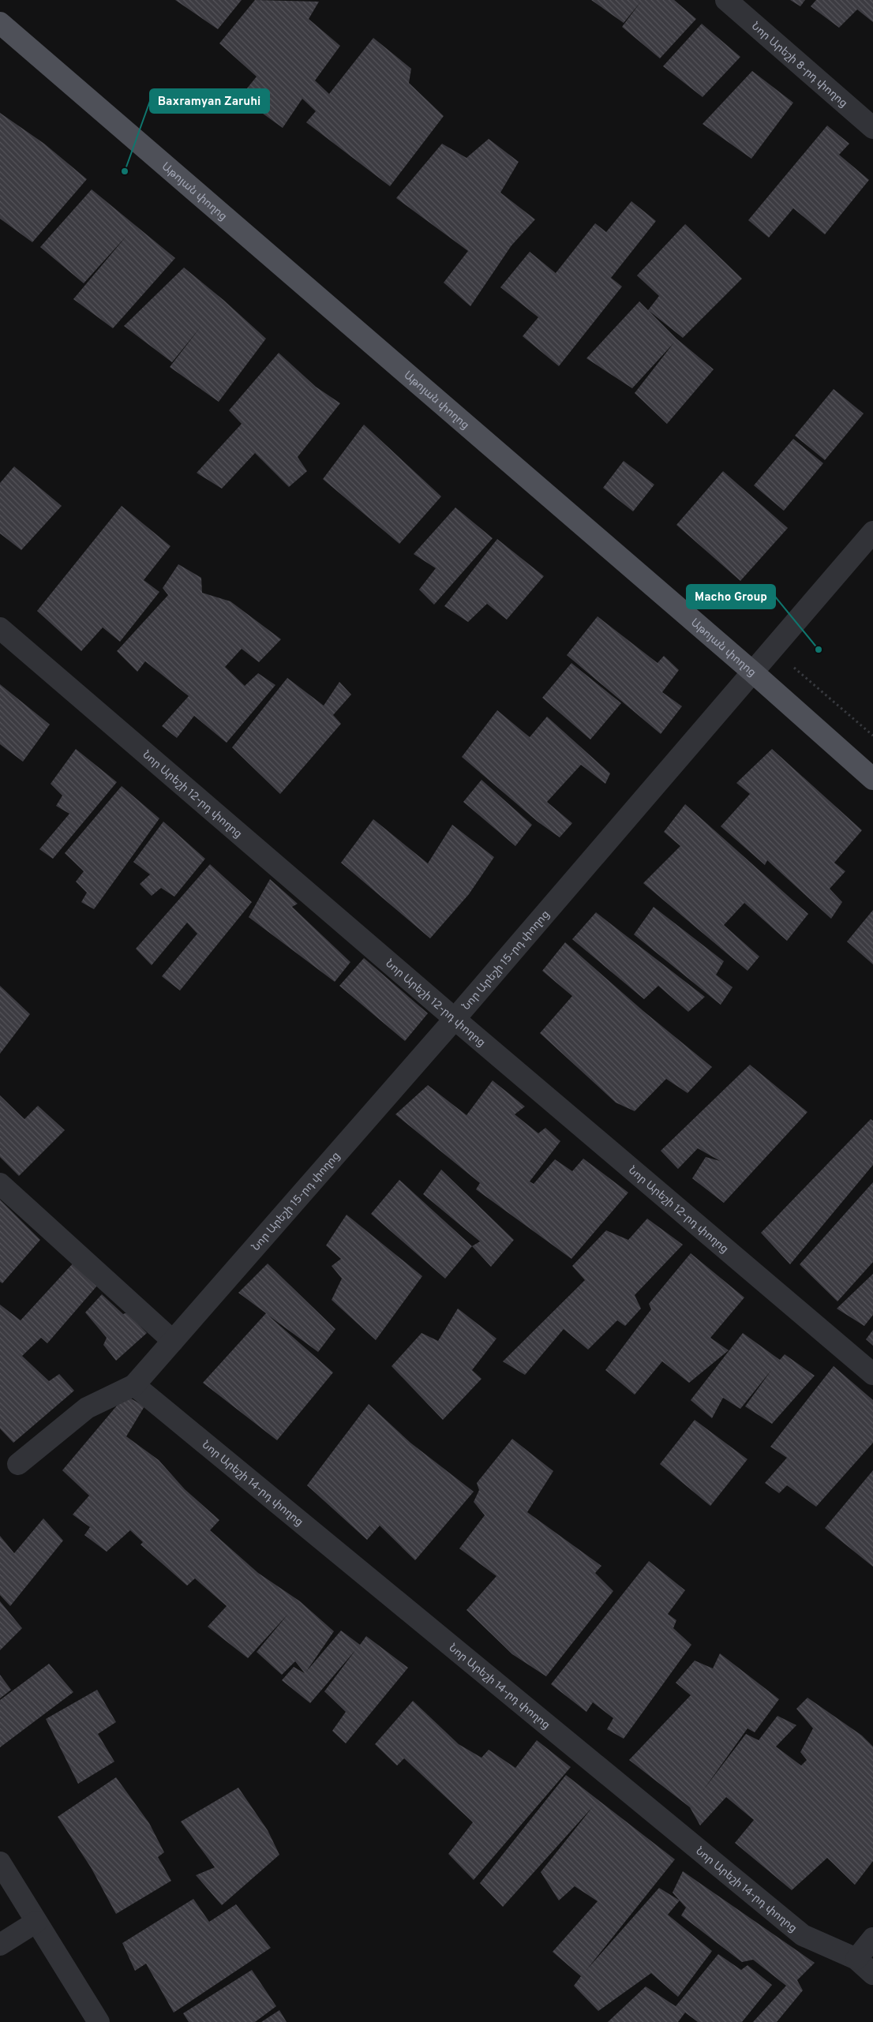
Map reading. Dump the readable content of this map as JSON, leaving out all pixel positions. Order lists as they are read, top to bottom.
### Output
{
  "streets": {
    "main road": ["Աթոյան փողոց"],
    "street": [
      "Նոր Արեշի 8-րդ փողոց",
      "Նոր Արեշի 12-րդ փողոց",
      "Նոր Արեշի 15-րդ փողոց",
      "Նոր Արեշի 14-րդ փողոց"
    ]
  },
  "crossings": [
    ["Աթոյան փողոց", "Նոր Արեշի 15-րդ փողոց"],
    ["Նոր Արեշի 12-րդ փողոց", "Նոր Արեշի 15-րդ փողոց"],
    ["Նոր Արեշի 15-րդ փողոց", "Նոր Արեշի 14-րդ փողոց"]
  ],
  "places": ["Baxramyan Zaruhi", "Macho Group"]
}
